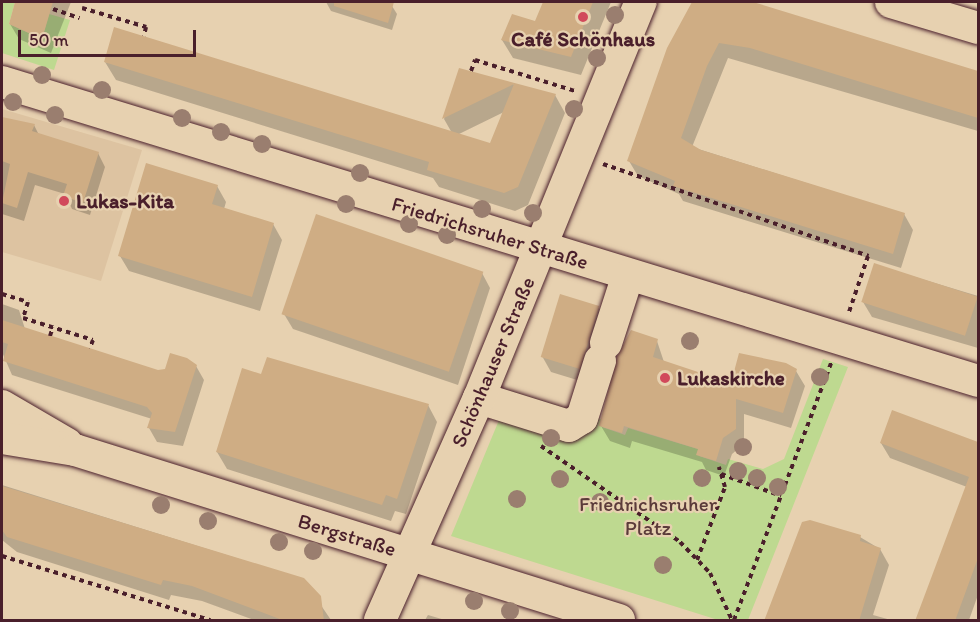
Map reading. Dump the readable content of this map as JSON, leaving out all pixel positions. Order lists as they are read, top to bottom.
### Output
{
  "streets": {
    "street": ["Friedrichsruher Straße", "Schönhauser Straße", "Bergstraße"]
  },
  "crossings": [
    ["Friedrichsruher Straße", "Schönhauser Straße"],
    ["Schönhauser Straße", "Bergstraße"]
  ],
  "parks": ["Friedrichsruher Platz"],
  "places": ["Café Schönhaus", "Lukas-Kita", "Lukaskirche"],
  "scale_bar": "50 m"
}
